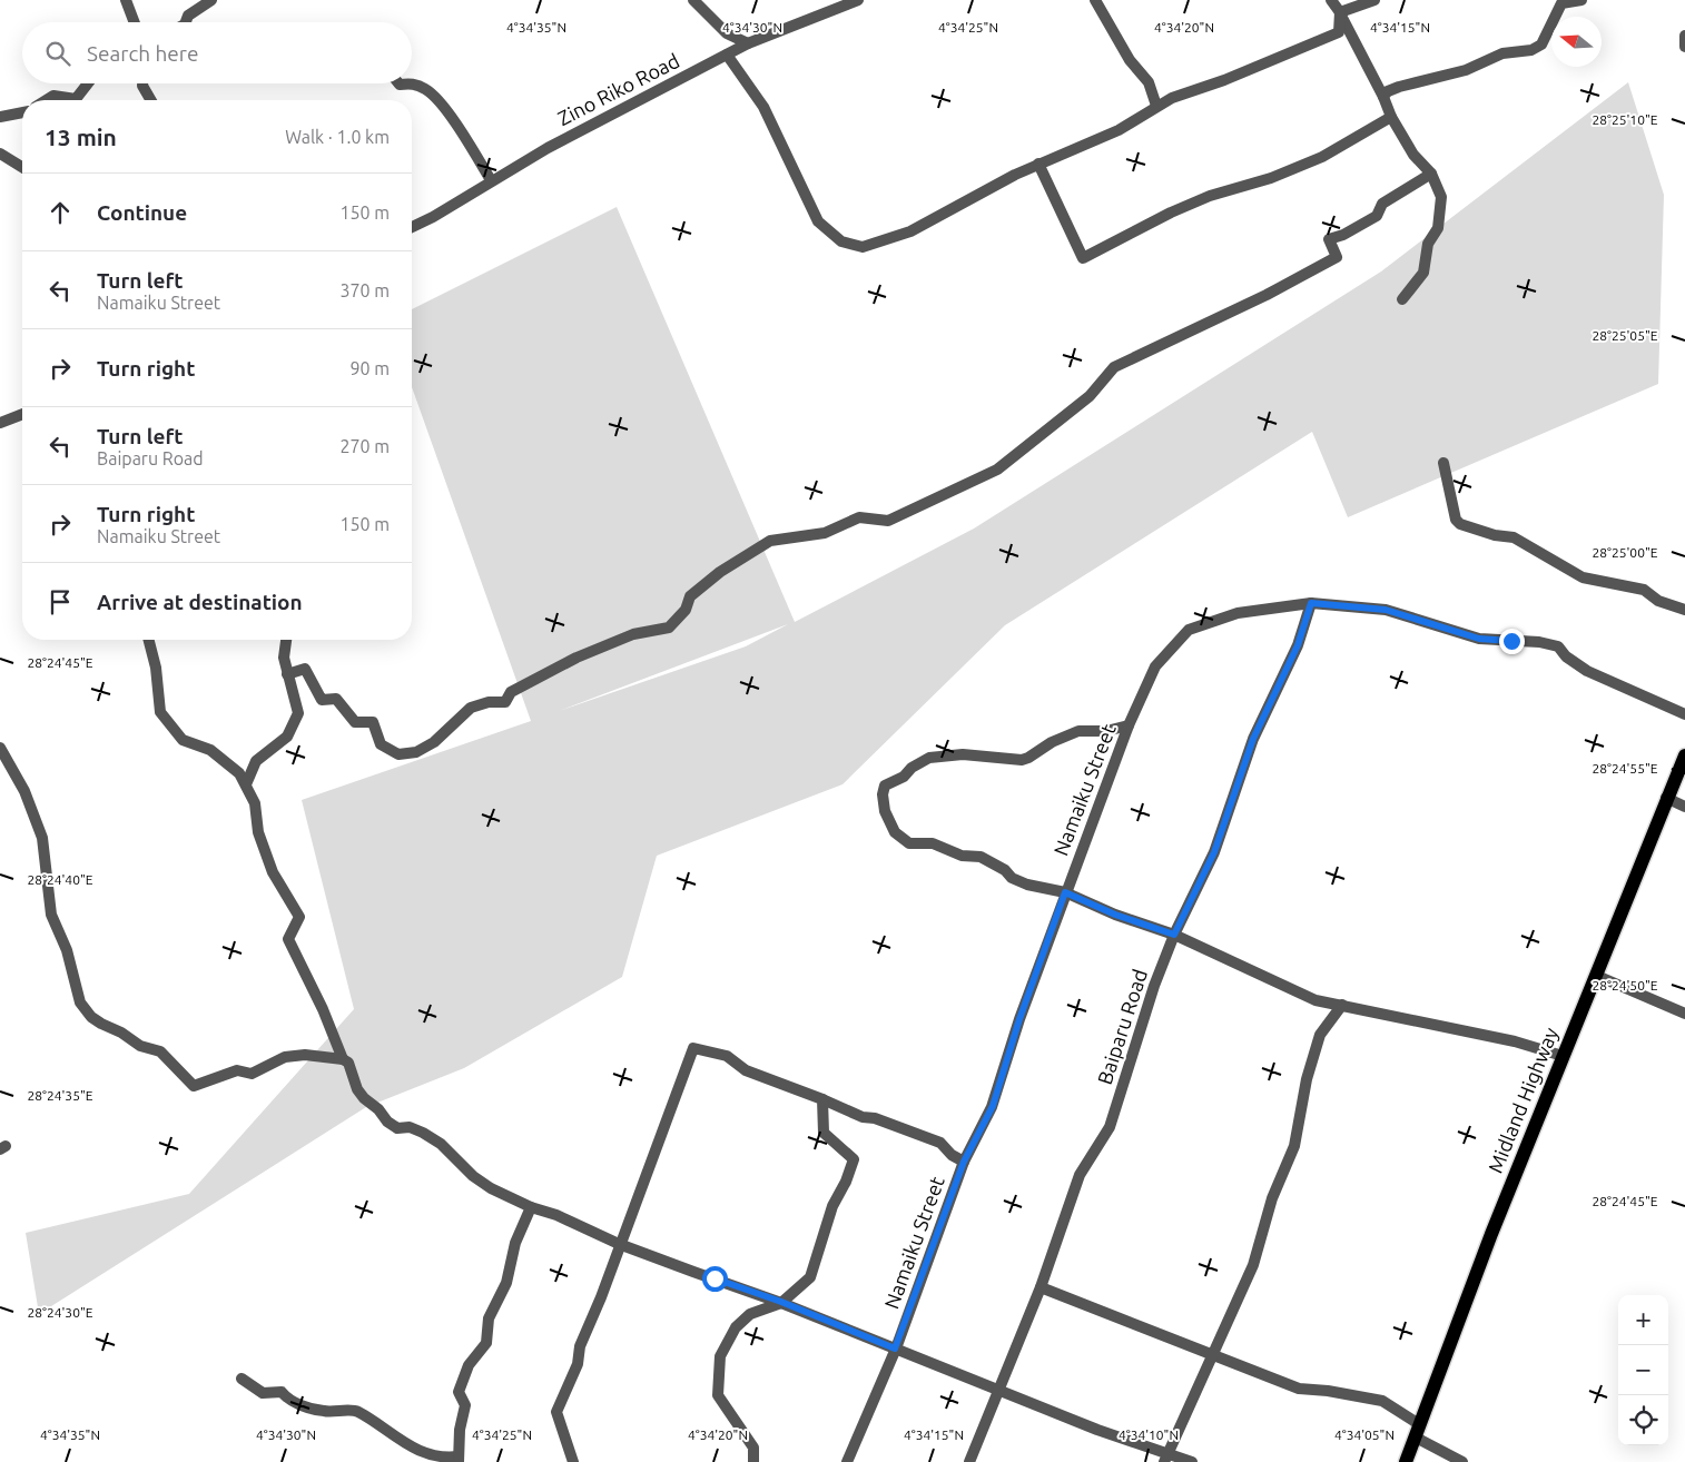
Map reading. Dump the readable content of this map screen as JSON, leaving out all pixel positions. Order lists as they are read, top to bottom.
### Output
{
  "streets": {
    "main road": ["Midland Highway"],
    "street": ["Zino Riko Road", "Namaiku Street", "Baiparu Road"]
  },
  "crossings": [
    ["Namaiku Street", "Baiparu Road"]
  ],
  "north": "left",
  "page": {
    "search": "Search here",
    "heading": ["13 min", "Walk · 1.0 km"],
    "list": [
      ["Continue", "150 m"],
      ["Turn left", "Namaiku Street", "370 m"],
      ["Turn right", "90 m"],
      ["Turn left", "Baiparu Road", "270 m"],
      ["Turn right", "Namaiku Street", "150 m"],
      "Arrive at destination"
    ],
    "map_buttons": ["+", "−"]
  },
  "coordinates": [
    "4°34'35\"N",
    "4°34'30\"N",
    "4°34'25\"N",
    "4°34'20\"N",
    "4°34'15\"N",
    "28°25'10\"E",
    "28°25'05\"E",
    "28°25'00\"E",
    "28°24'45\"E",
    "28°24'55\"E",
    "28°24'40\"E",
    "28°24'50\"E",
    "28°24'35\"E",
    "28°24'30\"E",
    "4°34'10\"N",
    "4°34'05\"N"
  ]
}
